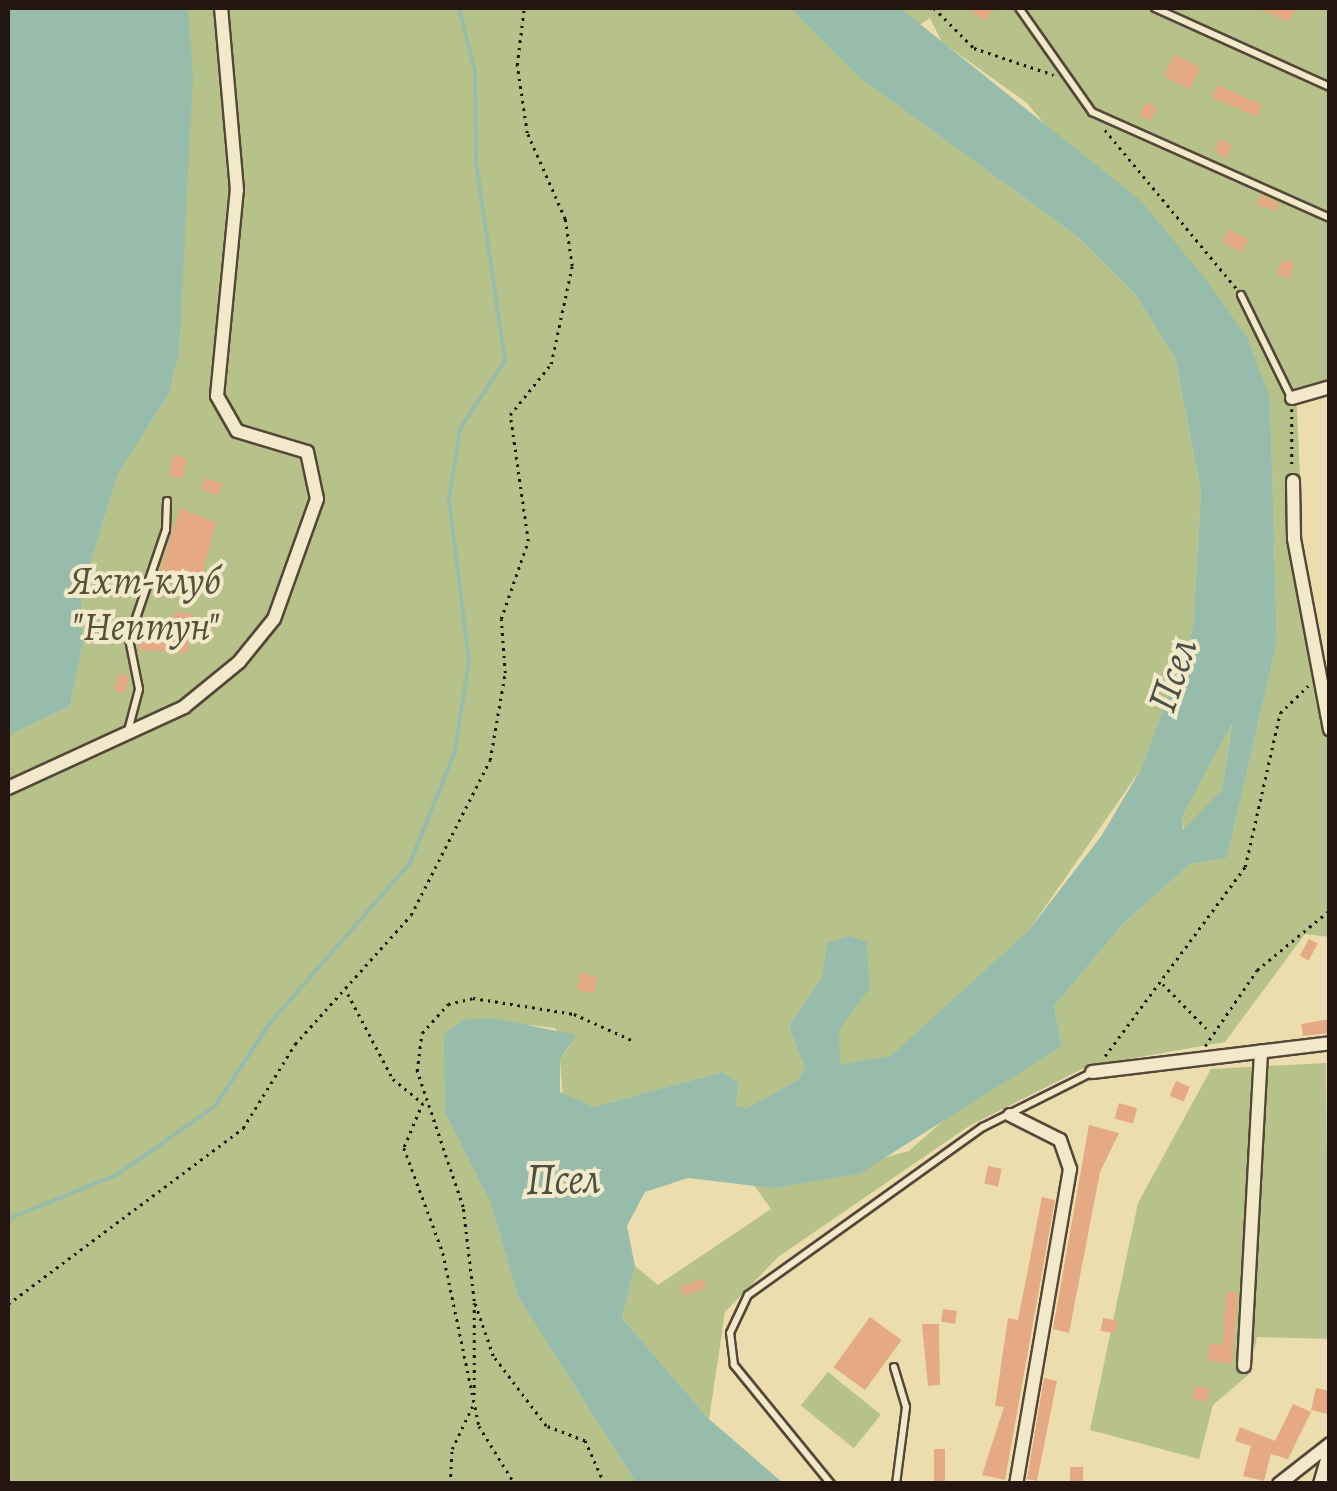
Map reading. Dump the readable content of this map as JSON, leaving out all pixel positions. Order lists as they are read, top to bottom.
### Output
{
  "water": ["Псел"],
  "parks": ["Яхт-клуб \"Нептун\""]
}
